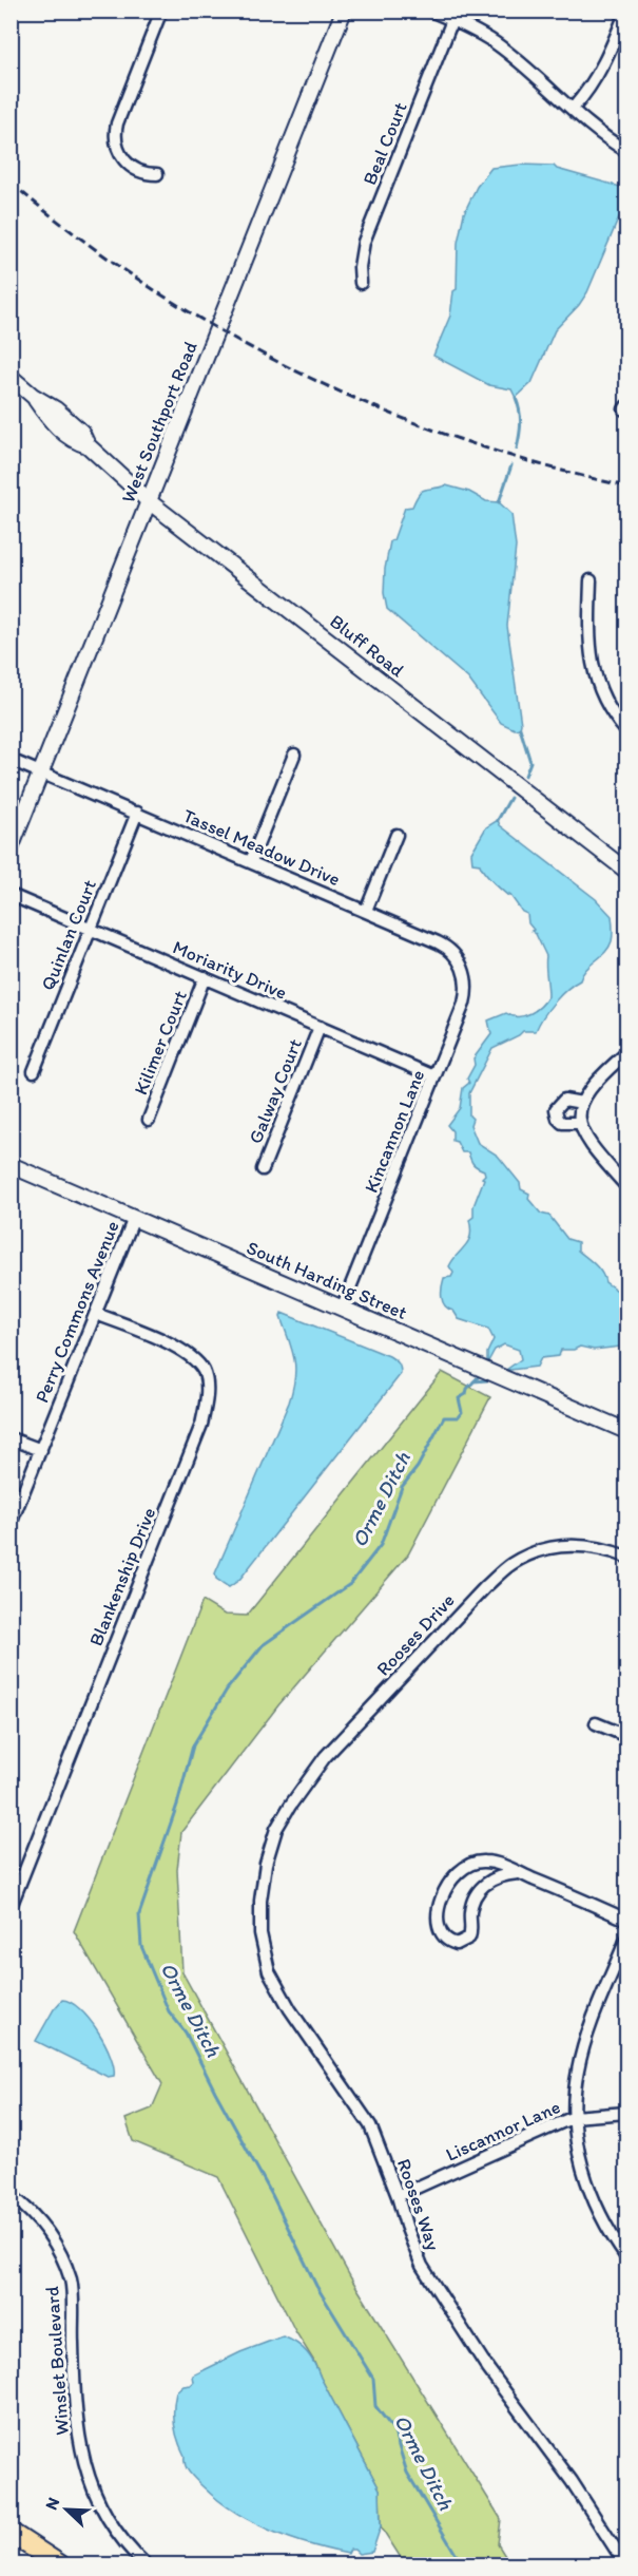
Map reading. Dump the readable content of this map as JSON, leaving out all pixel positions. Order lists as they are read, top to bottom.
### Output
{
  "streets": {
    "main road": ["West Southport Road", "Bluff Road", "South Harding Street"],
    "street": [
      "Beal Court",
      "Tassel Meadow Drive",
      "Quinlan Court",
      "Moriarity Drive",
      "Kilimer Court",
      "Galway Court",
      "Kincannon Lane",
      "Perry Commons Avenue",
      "Blankenship Drive",
      "Rooses Drive",
      "Liscannor Lane",
      "Rooses Way",
      "Winslet Boulevard"
    ]
  },
  "crossings": [
    ["West Southport Road", "Bluff Road"],
    ["West Southport Road", "Tassel Meadow Drive"],
    ["Tassel Meadow Drive", "Quinlan Court"],
    ["Tassel Meadow Drive", "Kincannon Lane"],
    ["Quinlan Court", "Moriarity Drive"],
    ["Moriarity Drive", "Kilimer Court"],
    ["Moriarity Drive", "Galway Court"],
    ["Moriarity Drive", "Kincannon Lane"],
    ["Kincannon Lane", "South Harding Street"],
    ["South Harding Street", "Perry Commons Avenue"],
    ["Perry Commons Avenue", "Blankenship Drive"],
    ["Rooses Drive", "Rooses Way"],
    ["Liscannor Lane", "Rooses Way"]
  ],
  "water": ["Orme Ditch"],
  "north": "top left"
}
